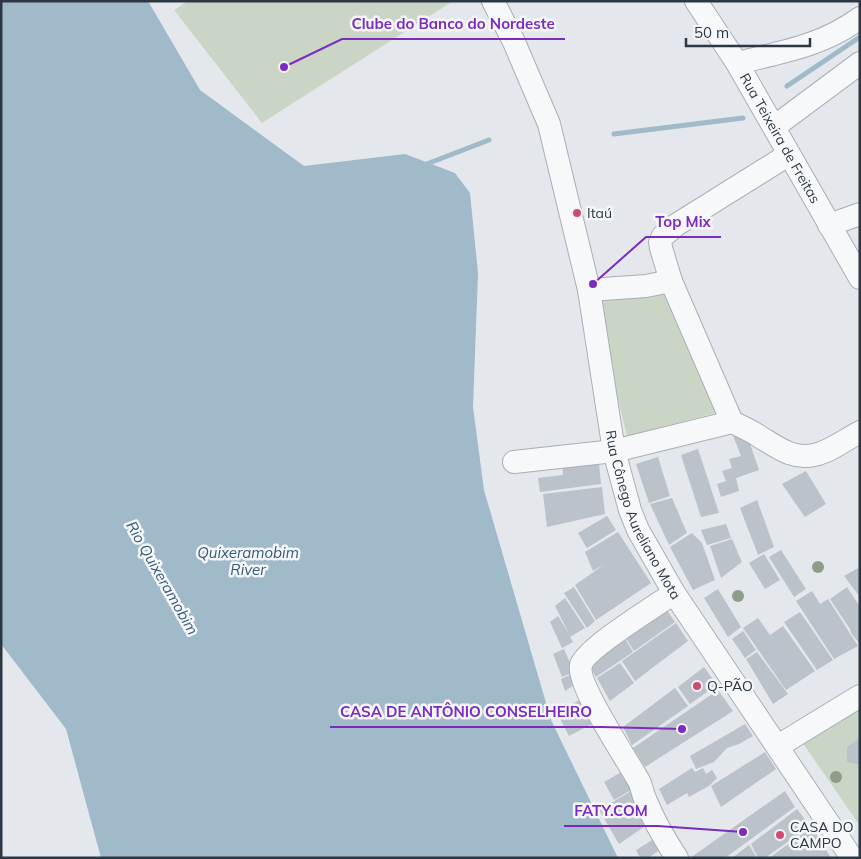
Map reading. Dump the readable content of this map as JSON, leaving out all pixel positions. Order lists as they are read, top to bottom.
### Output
{
  "streets": {
    "street": ["Rua Teixeira de Freitas", "Rua Cônego Aureliano Mota"]
  },
  "water": ["Quixeramobim River", "Rio Quixeramobim"],
  "places": [
    "Clube do Banco do Nordeste",
    "Itaú",
    "Top Mix",
    "Q-PÃO",
    "CASA DE ANTÔNIO CONSELHEIRO",
    "FATY.COM",
    "CASA DO CAMPO"
  ],
  "scale_bar": "50 m"
}
